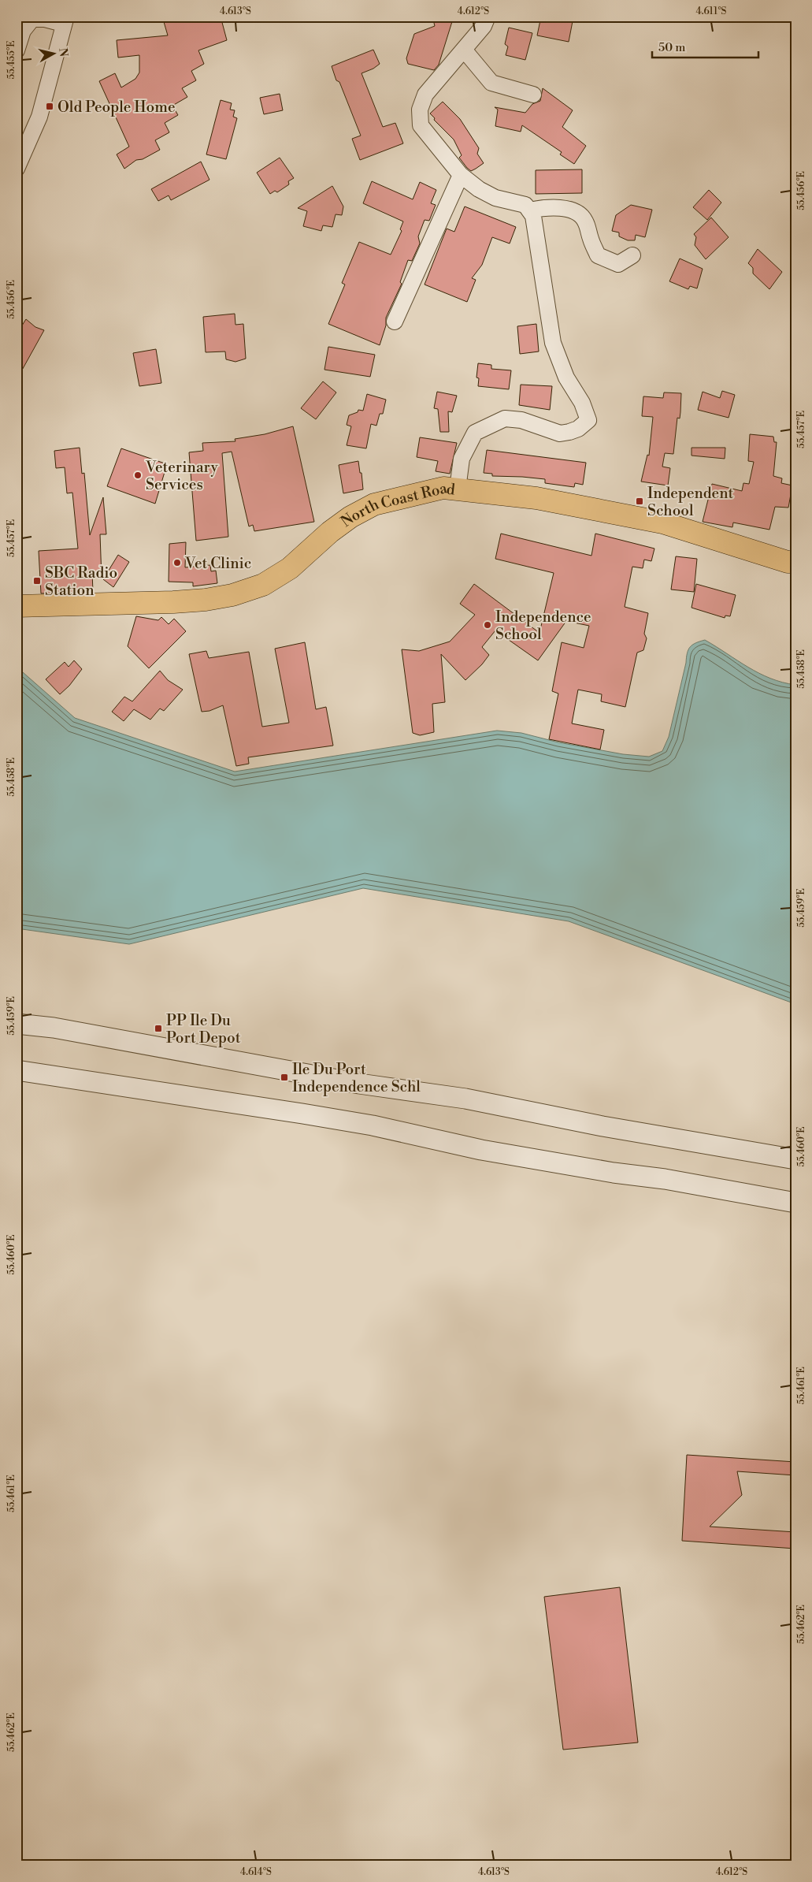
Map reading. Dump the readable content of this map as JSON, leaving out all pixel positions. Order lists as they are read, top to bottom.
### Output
{
  "streets": {
    "main road": ["North Coast Road"]
  },
  "places": {
    "transit": [
      "Old People Home",
      "Independent School",
      "SBC Radio Station",
      "PP Ile Du Port Depot",
      "Ile Du Port Independence Schl"
    ],
    "other": ["Veterinary Services", "Vet Clinic", "Independence School"]
  },
  "scale_bar": "50 m",
  "north": "right",
  "coordinates": [
    "4.613°S",
    "4.612°S",
    "4.611°S",
    "55.455°E",
    "55.456°E",
    "55.457°E",
    "55.458°E",
    "55.459°E",
    "55.460°E",
    "55.461°E",
    "55.462°E",
    "4.614°S"
  ]
}
